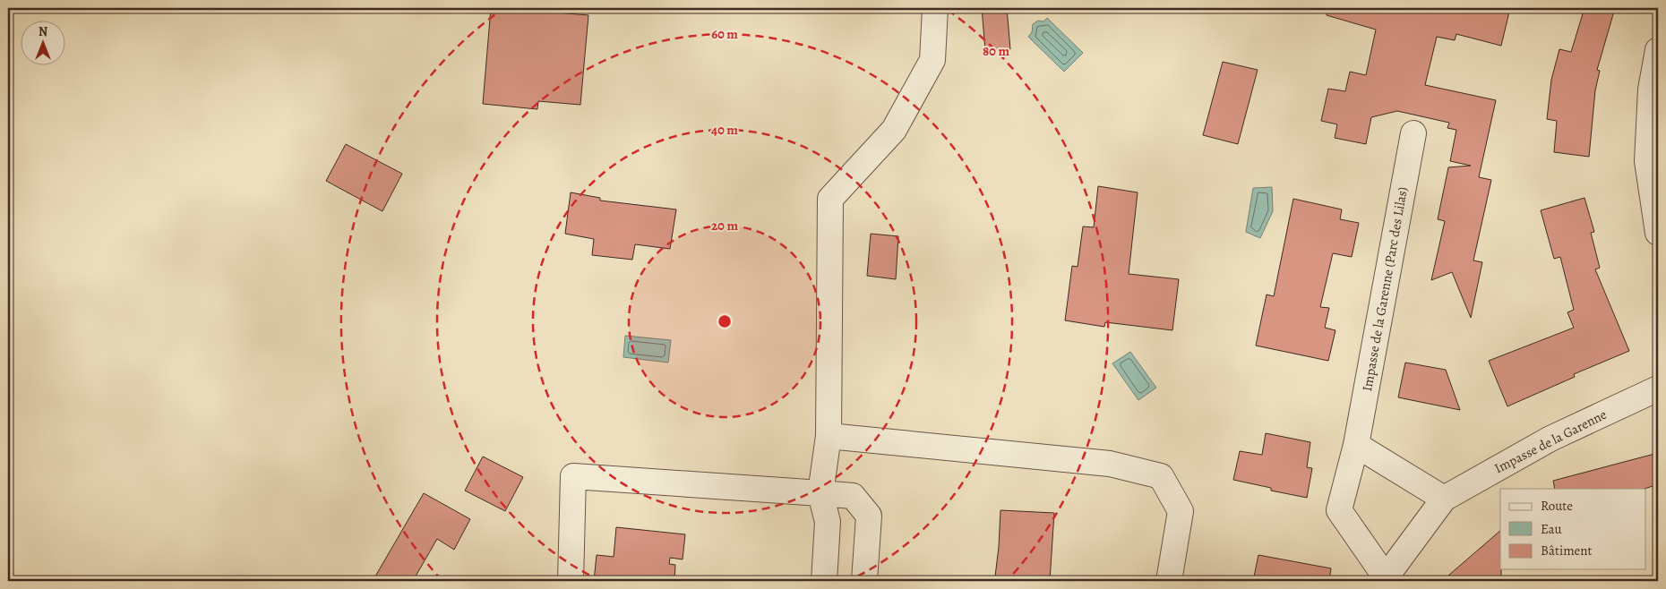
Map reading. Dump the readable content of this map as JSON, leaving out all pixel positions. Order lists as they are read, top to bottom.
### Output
{
  "streets": {
    "street": ["Impasse de la Garenne (Parc des Lilas)", "Impasse de la Garenne"]
  },
  "crossings": [
    ["Impasse de la Garenne (Parc des Lilas)", "Impasse de la Garenne"]
  ],
  "legend": ["Route", "Eau", "Bâtiment"],
  "north": "top",
  "rings": [
    "60 m",
    "80 m",
    "40 m",
    "20 m"
  ]
}
